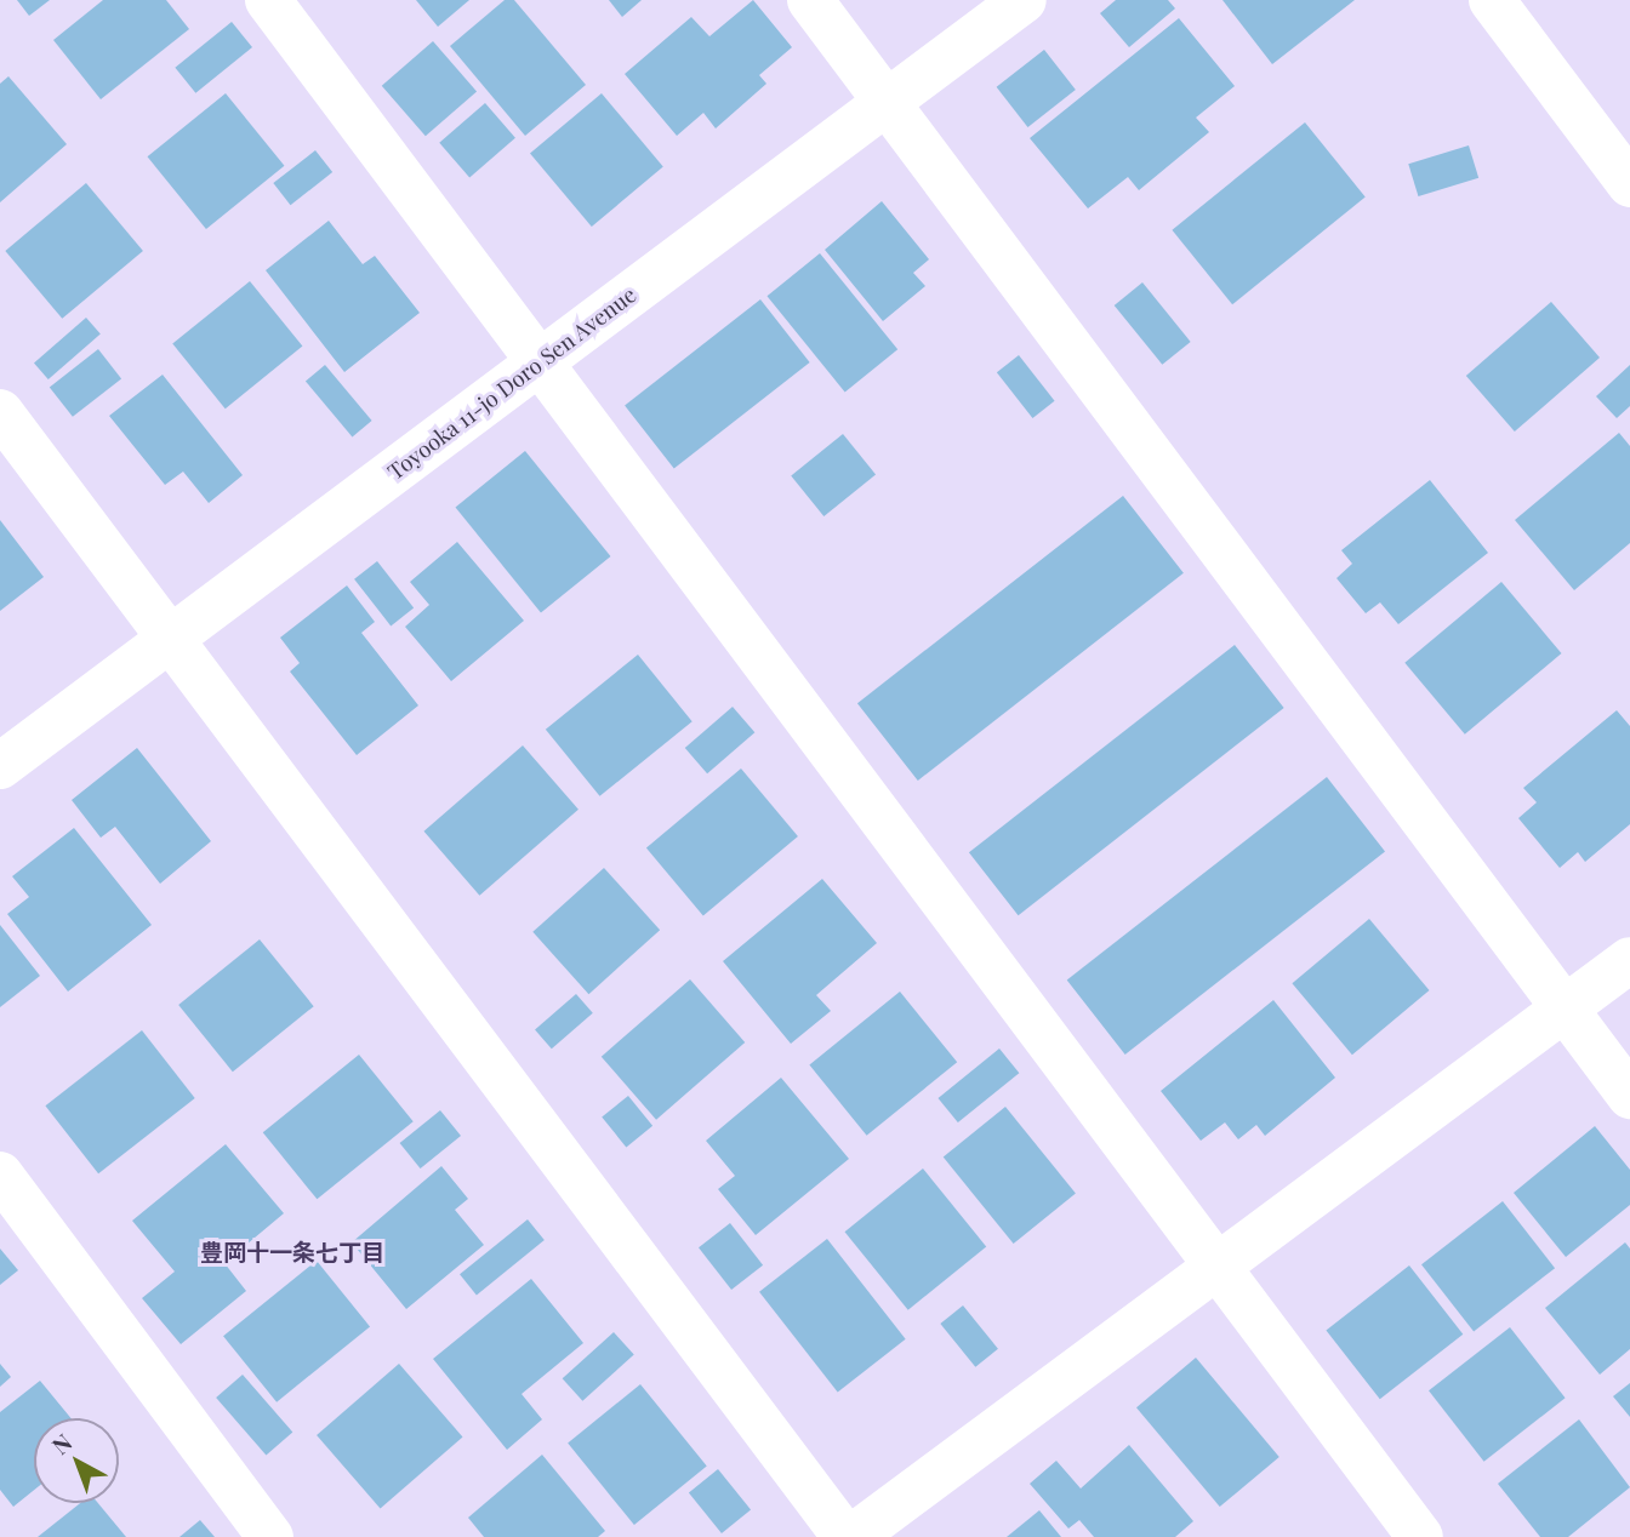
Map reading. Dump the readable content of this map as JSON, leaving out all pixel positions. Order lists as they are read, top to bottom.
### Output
{
  "streets": {
    "street": ["Toyooka 11-jo Doro Sen Avenue"]
  },
  "districts": ["豊岡十一条七丁目"],
  "north": "top left"
}
